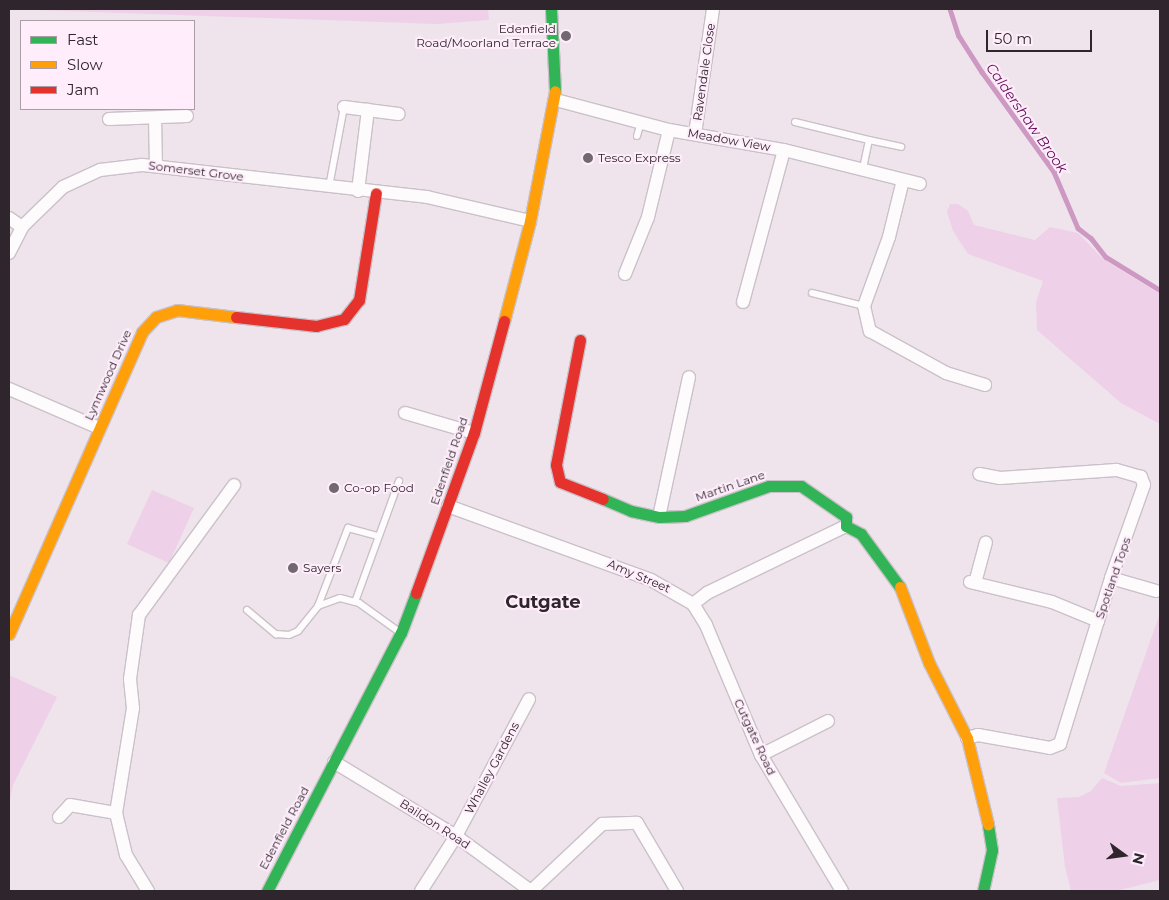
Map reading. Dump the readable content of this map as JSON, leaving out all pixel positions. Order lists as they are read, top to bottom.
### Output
{
  "streets": {
    "street": [
      "Ravendale Close",
      "Meadow View",
      "Somerset Grove",
      "Lynnwood Drive",
      "Edenfield Road",
      "Martin Lane",
      "Amy Street",
      "Spotland Tops",
      "Cutgate Road",
      "Whalley Gardens",
      "Baildon Road"
    ]
  },
  "crossings": [
    ["Ravendale Close", "Meadow View"],
    ["Meadow View", "Edenfield Road"],
    ["Somerset Grove", "Lynnwood Drive"],
    ["Somerset Grove", "Edenfield Road"],
    ["Edenfield Road", "Amy Street"],
    ["Edenfield Road", "Baildon Road"],
    ["Martin Lane", "Spotland Tops"],
    ["Amy Street", "Cutgate Road"],
    ["Whalley Gardens", "Baildon Road"]
  ],
  "districts": ["Cutgate"],
  "water": ["Caldershaw Brook"],
  "places": [
    "Edenfield Road/Moorland Terrace",
    "Tesco Express",
    "Co-op Food",
    "Sayers"
  ],
  "legend": ["Fast", "Slow", "Jam"],
  "scale_bar": "50 m",
  "north": "right"
}
